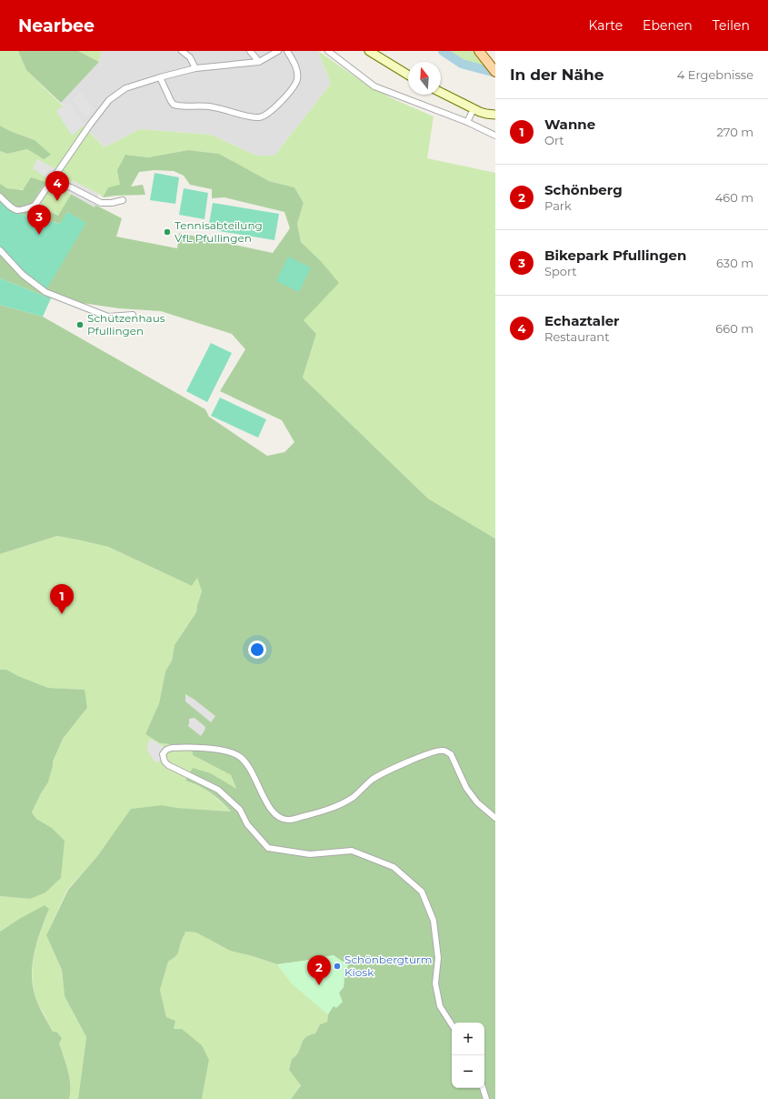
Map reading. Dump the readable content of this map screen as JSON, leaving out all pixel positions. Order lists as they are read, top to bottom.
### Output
{
  "places": ["Tennisabteilung VfL Pfullingen", "Schützenhaus Pfullingen", "Schönbergturm Kiosk"],
  "north": "top",
  "page": {
    "header": "Nearbee",
    "nav": ["Karte", "Ebenen", "Teilen"],
    "heading": ["In der Nähe", "4 Ergebnisse"],
    "list": [
      {
        "mark": "1",
        "name": "Wanne",
        "note": "Ort",
        "value": "270 m"
      },
      {
        "mark": "2",
        "name": "Schönberg",
        "note": "Park",
        "value": "460 m"
      },
      {
        "mark": "3",
        "name": "Bikepark Pfullingen",
        "note": "Sport",
        "value": "630 m"
      },
      {
        "mark": "4",
        "name": "Echaztaler",
        "note": "Restaurant",
        "value": "660 m"
      }
    ],
    "pins": [
      "4",
      "3",
      "1",
      "2"
    ],
    "map_buttons": ["+", "−"]
  }
}
